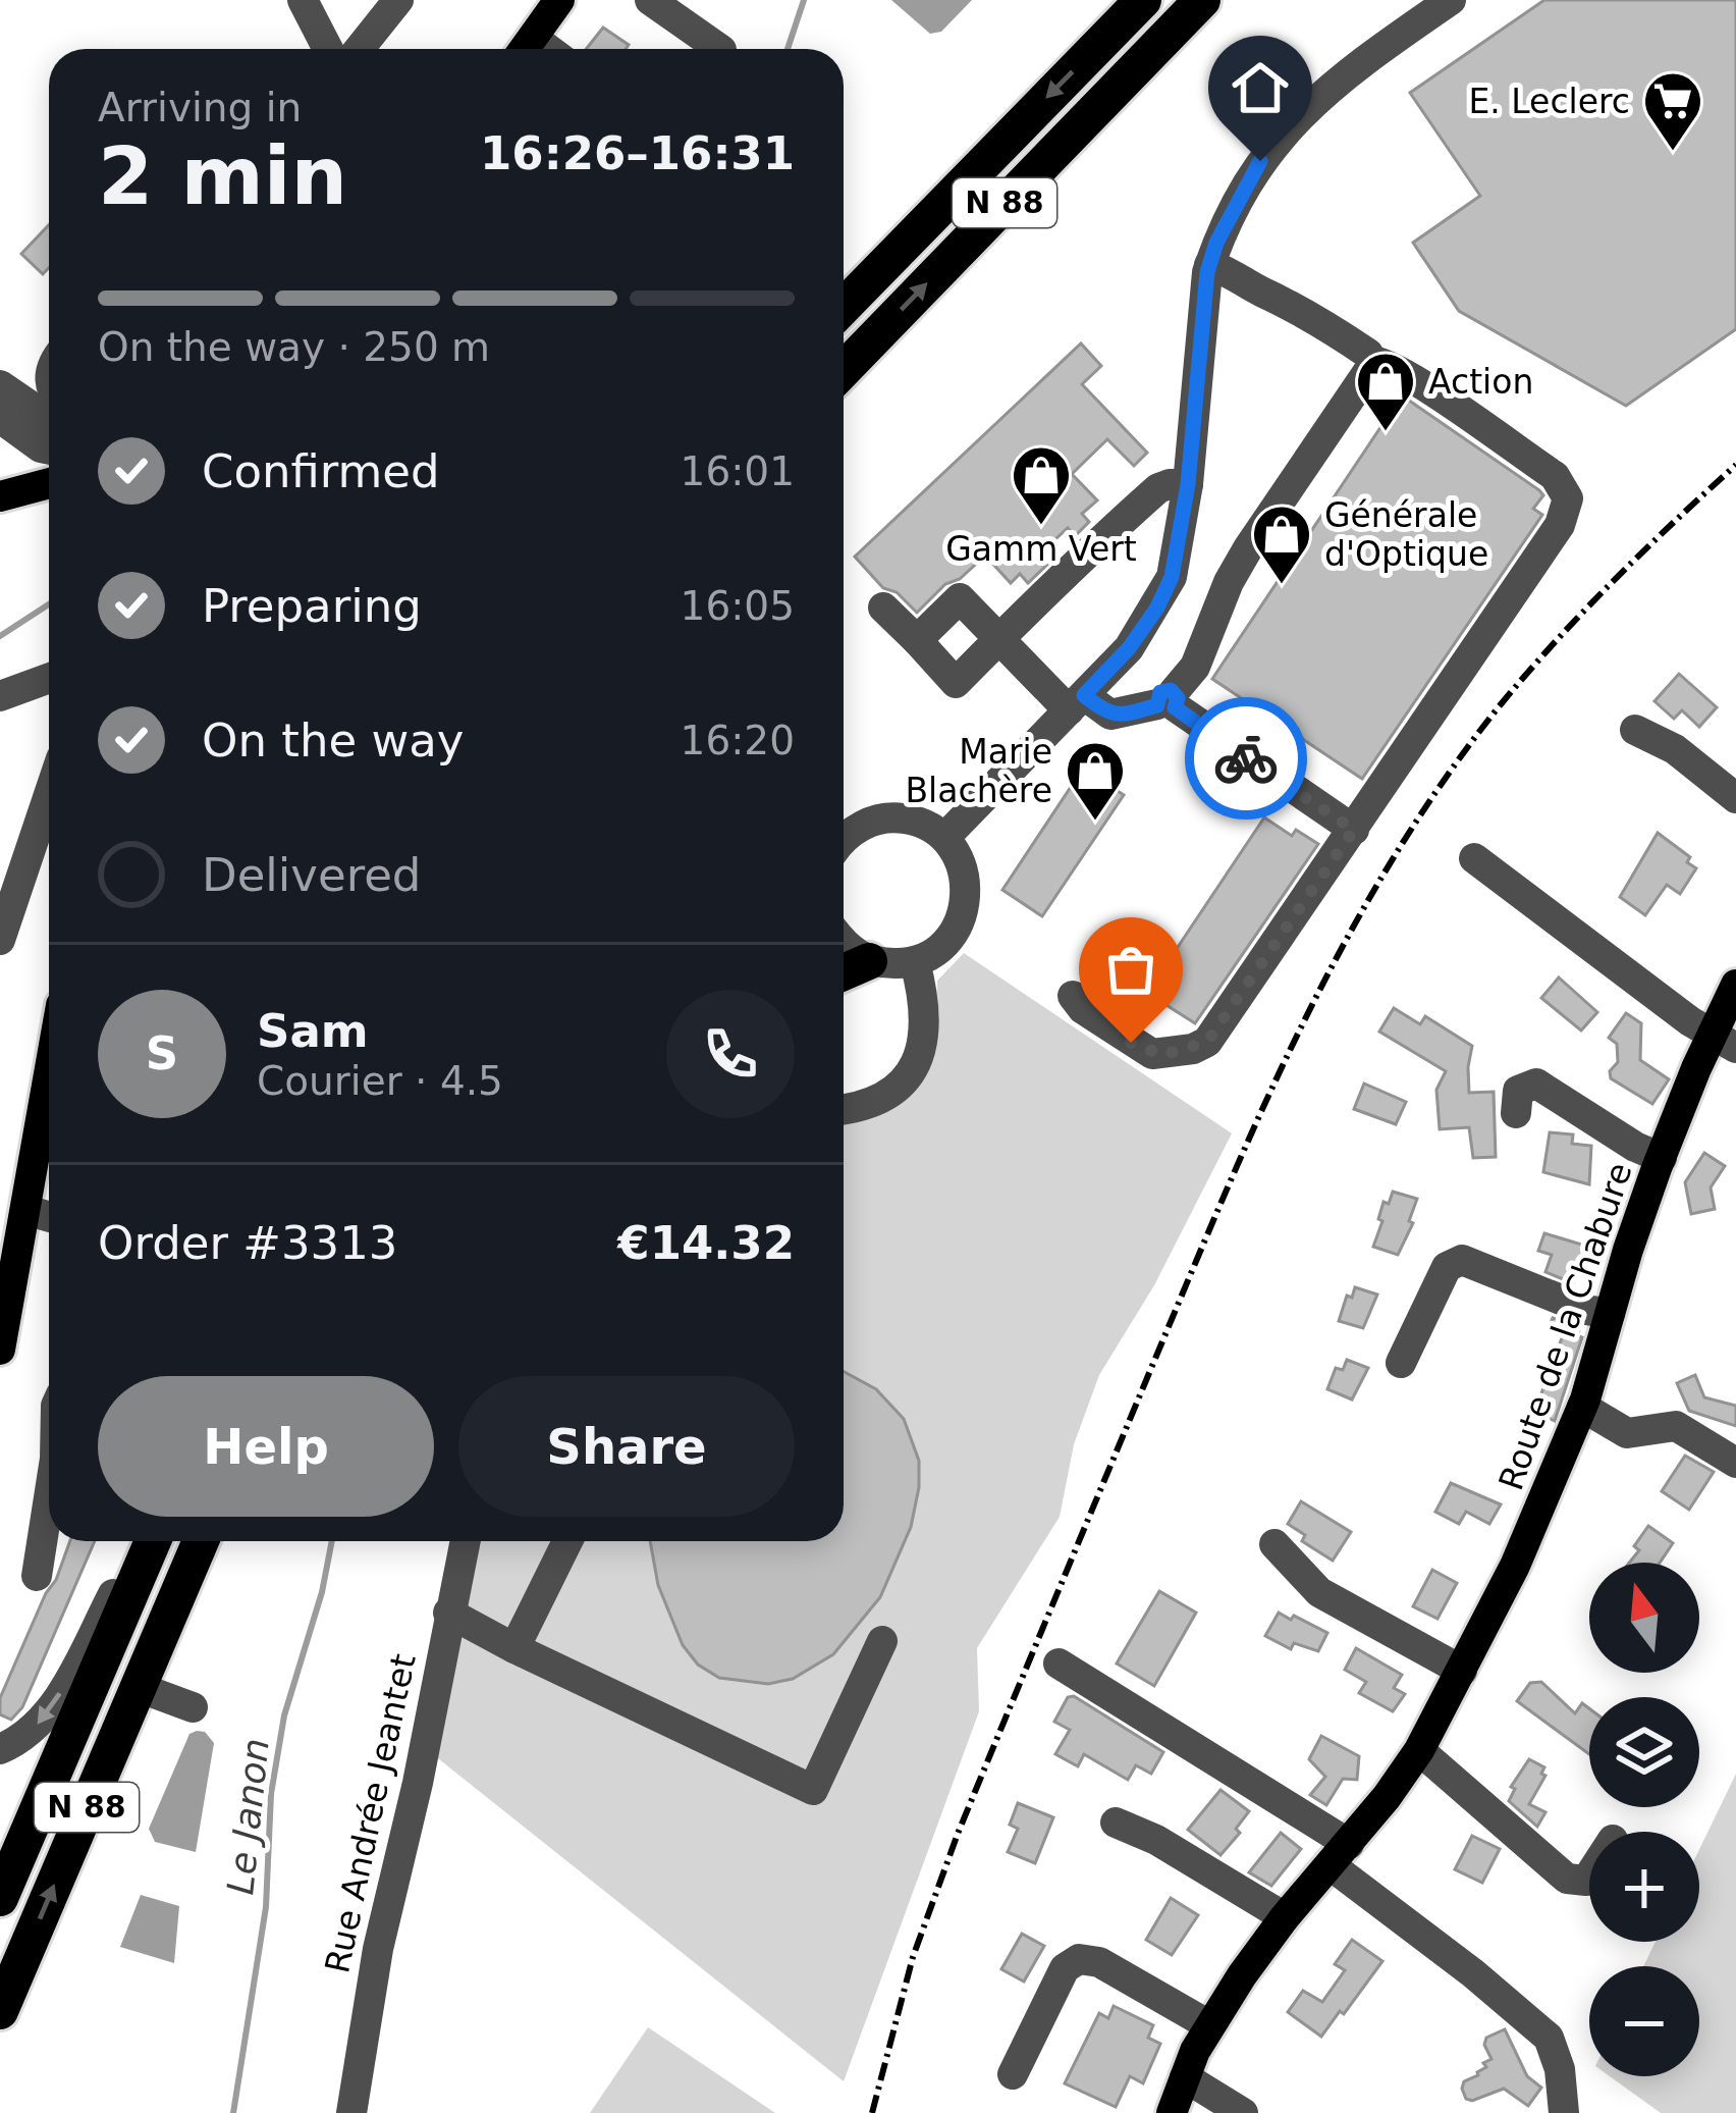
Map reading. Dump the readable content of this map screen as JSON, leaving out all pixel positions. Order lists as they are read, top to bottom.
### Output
{
  "streets": {
    "highway": ["N 88"],
    "main road": ["Route de la Chabure"],
    "street": ["Rue Andrée Jeantet"]
  },
  "water": ["Le Janon"],
  "places": {
    "supermarket": ["E. Leclerc"],
    "shop": [
      "Action",
      "Gamm Vert",
      "Générale d'Optique",
      "Marie Blachère"
    ]
  },
  "north": "top",
  "page": {
    "heading": ["2 min", "Arriving in", "16:26–16:31"],
    "panel": [
      "Sam",
      "Courier · 4.5",
      "Order #3313",
      "€14.32"
    ],
    "bar": "On the way · 250 m",
    "list": [
      ["Confirmed", "16:01"],
      ["Preparing", "16:05"],
      ["On the way", "16:20"],
      "Delivered"
    ],
    "round": "S",
    "buttons": ["Help", "Share"],
    "map_buttons": ["+", "−"]
  }
}
